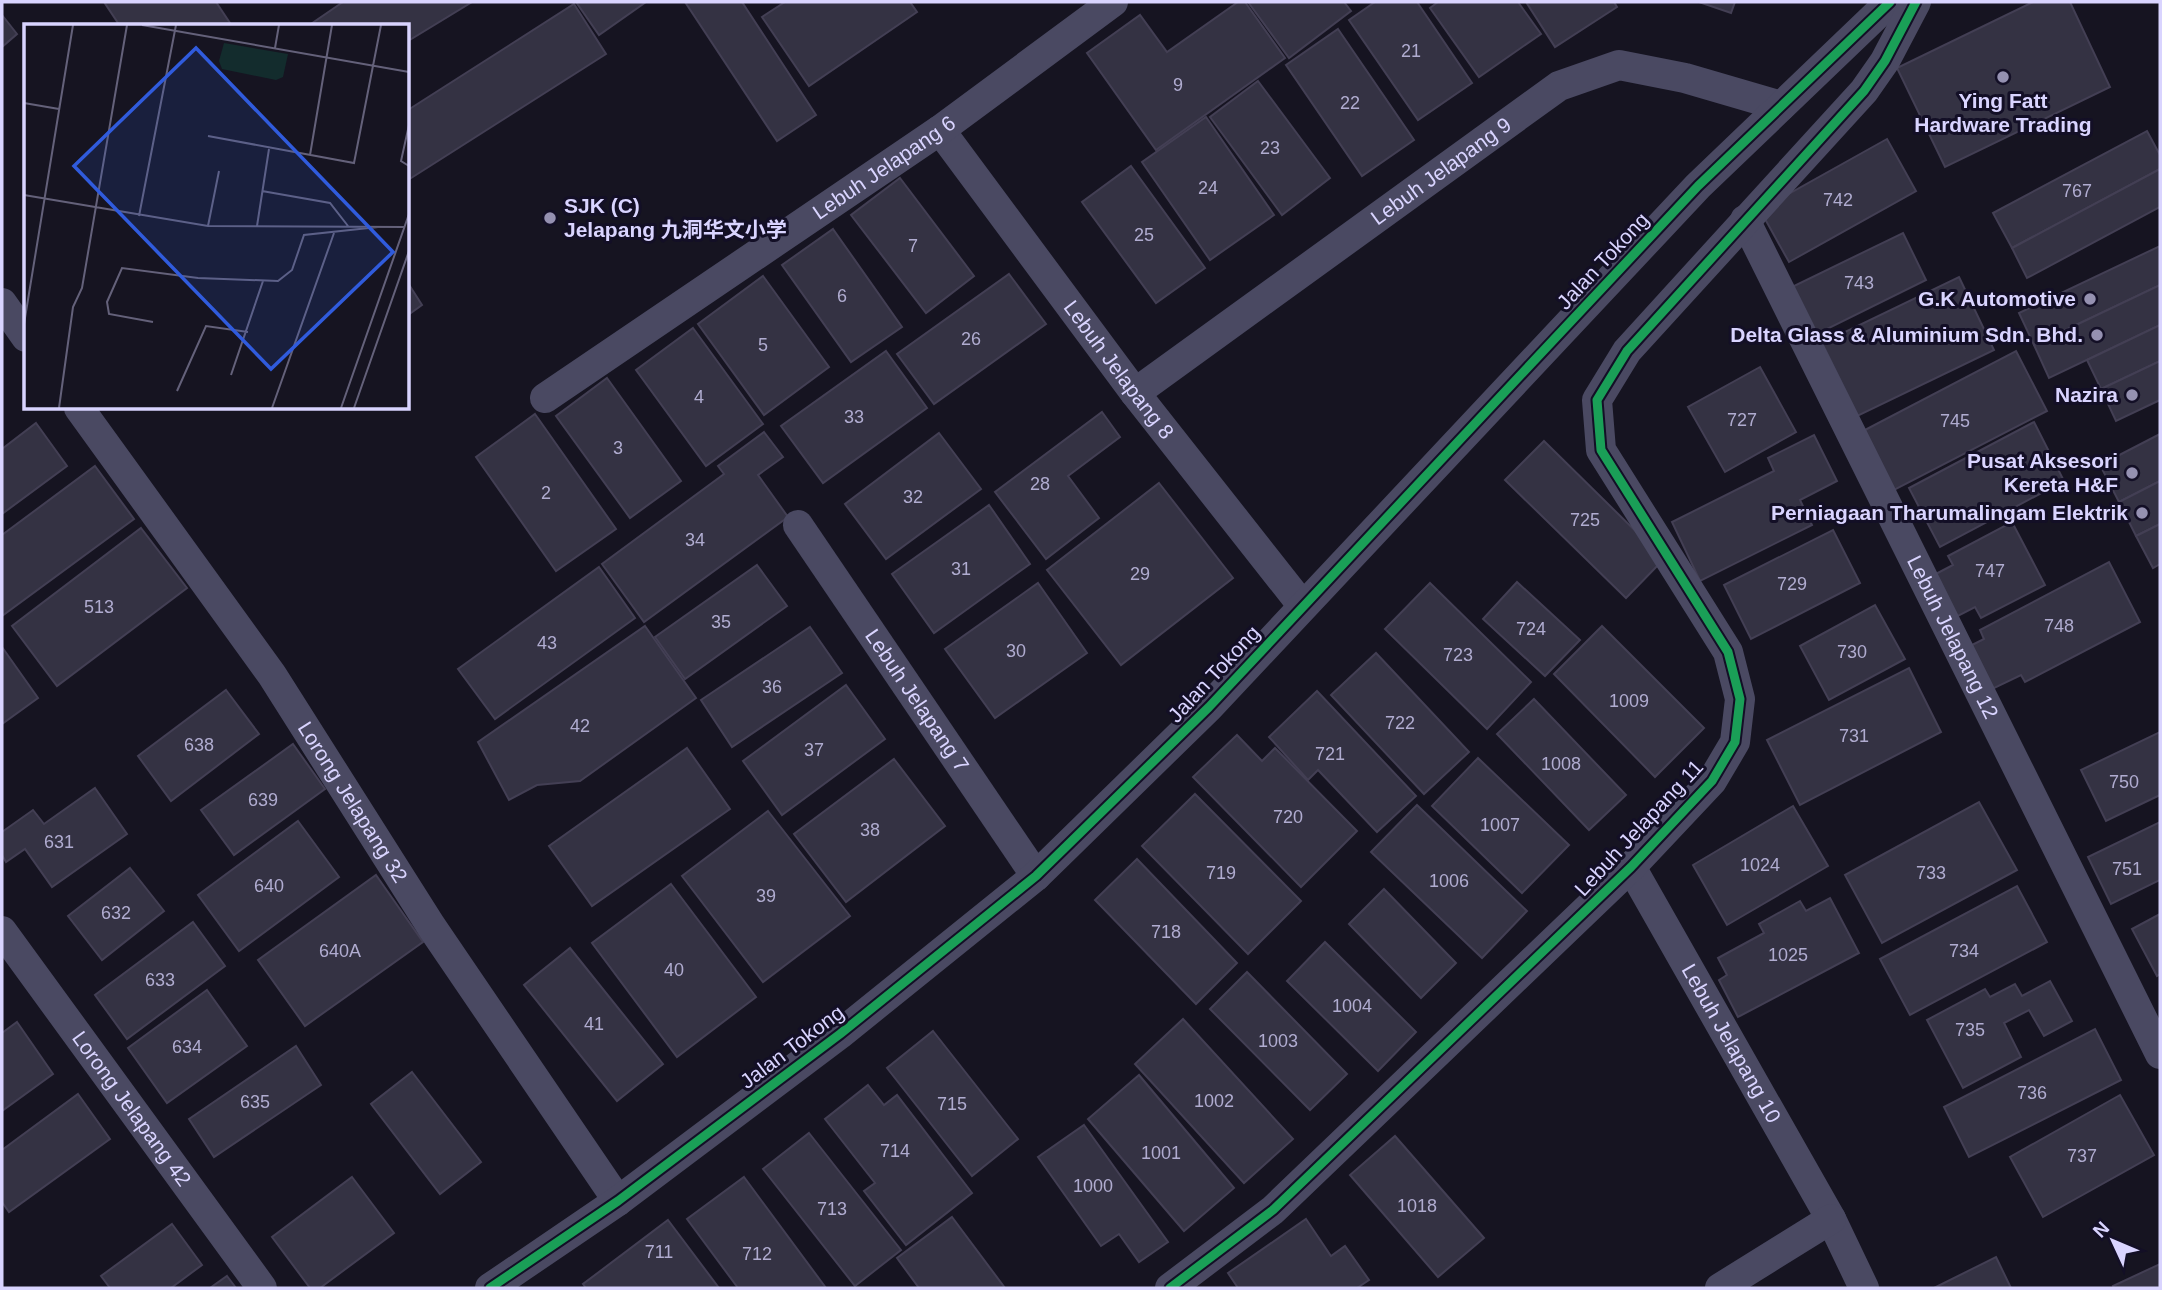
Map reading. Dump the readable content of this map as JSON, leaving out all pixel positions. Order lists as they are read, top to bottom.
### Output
{
  "streets": {
    "street": [
      "Lebuh Jelapang 6",
      "Lebuh Jelapang 9",
      "Jalan Tokong",
      "Lebuh Jelapang 8",
      "Lebuh Jelapang 12",
      "Lebuh Jelapang 7",
      "Lorong Jelapang 32",
      "Lebuh Jelapang 11",
      "Lebuh Jelapang 10",
      "Lorong Jelapang 42"
    ]
  },
  "crossings": [
    ["Lebuh Jelapang 6", "Lebuh Jelapang 8"],
    ["Lebuh Jelapang 9", "Jalan Tokong"],
    ["Lebuh Jelapang 9", "Lebuh Jelapang 8"],
    ["Jalan Tokong", "Lebuh Jelapang 8"],
    ["Jalan Tokong", "Lebuh Jelapang 7"],
    ["Jalan Tokong", "Lorong Jelapang 32"],
    ["Lebuh Jelapang 12", "Lebuh Jelapang 11"],
    ["Lebuh Jelapang 11", "Lebuh Jelapang 10"]
  ],
  "places": [
    "Ying Fatt Hardware Trading",
    "SJK (C) Jelapang 九洞华文小学",
    "G.K Automotive",
    "Delta Glass & Aluminium Sdn. Bhd.",
    "Nazira",
    "Pusat Aksesori Kereta H&F",
    "Perniagaan Tharumalingam Elektrik"
  ],
  "house_numbers": [
    "21",
    "9",
    "22",
    "23",
    "24",
    "767",
    "742",
    "25",
    "7",
    "743",
    "6",
    "26",
    "5",
    "4",
    "33",
    "727",
    "745",
    "3",
    "28",
    "2",
    "32",
    "725",
    "34",
    "31",
    "747",
    "29",
    "729",
    "513",
    "35",
    "748",
    "724",
    "43",
    "30",
    "730",
    "723",
    "36",
    "1009",
    "722",
    "42",
    "731",
    "638",
    "37",
    "721",
    "1008",
    "750",
    "639",
    "720",
    "1007",
    "38",
    "631",
    "1024",
    "751",
    "719",
    "733",
    "1006",
    "640",
    "39",
    "632",
    "718",
    "640A",
    "734",
    "1025",
    "40",
    "633",
    "1004",
    "41",
    "735",
    "1003",
    "634",
    "736",
    "1002",
    "635",
    "715",
    "714",
    "1001",
    "737",
    "1000",
    "1018",
    "713",
    "711",
    "712"
  ],
  "north": "top left"
}
